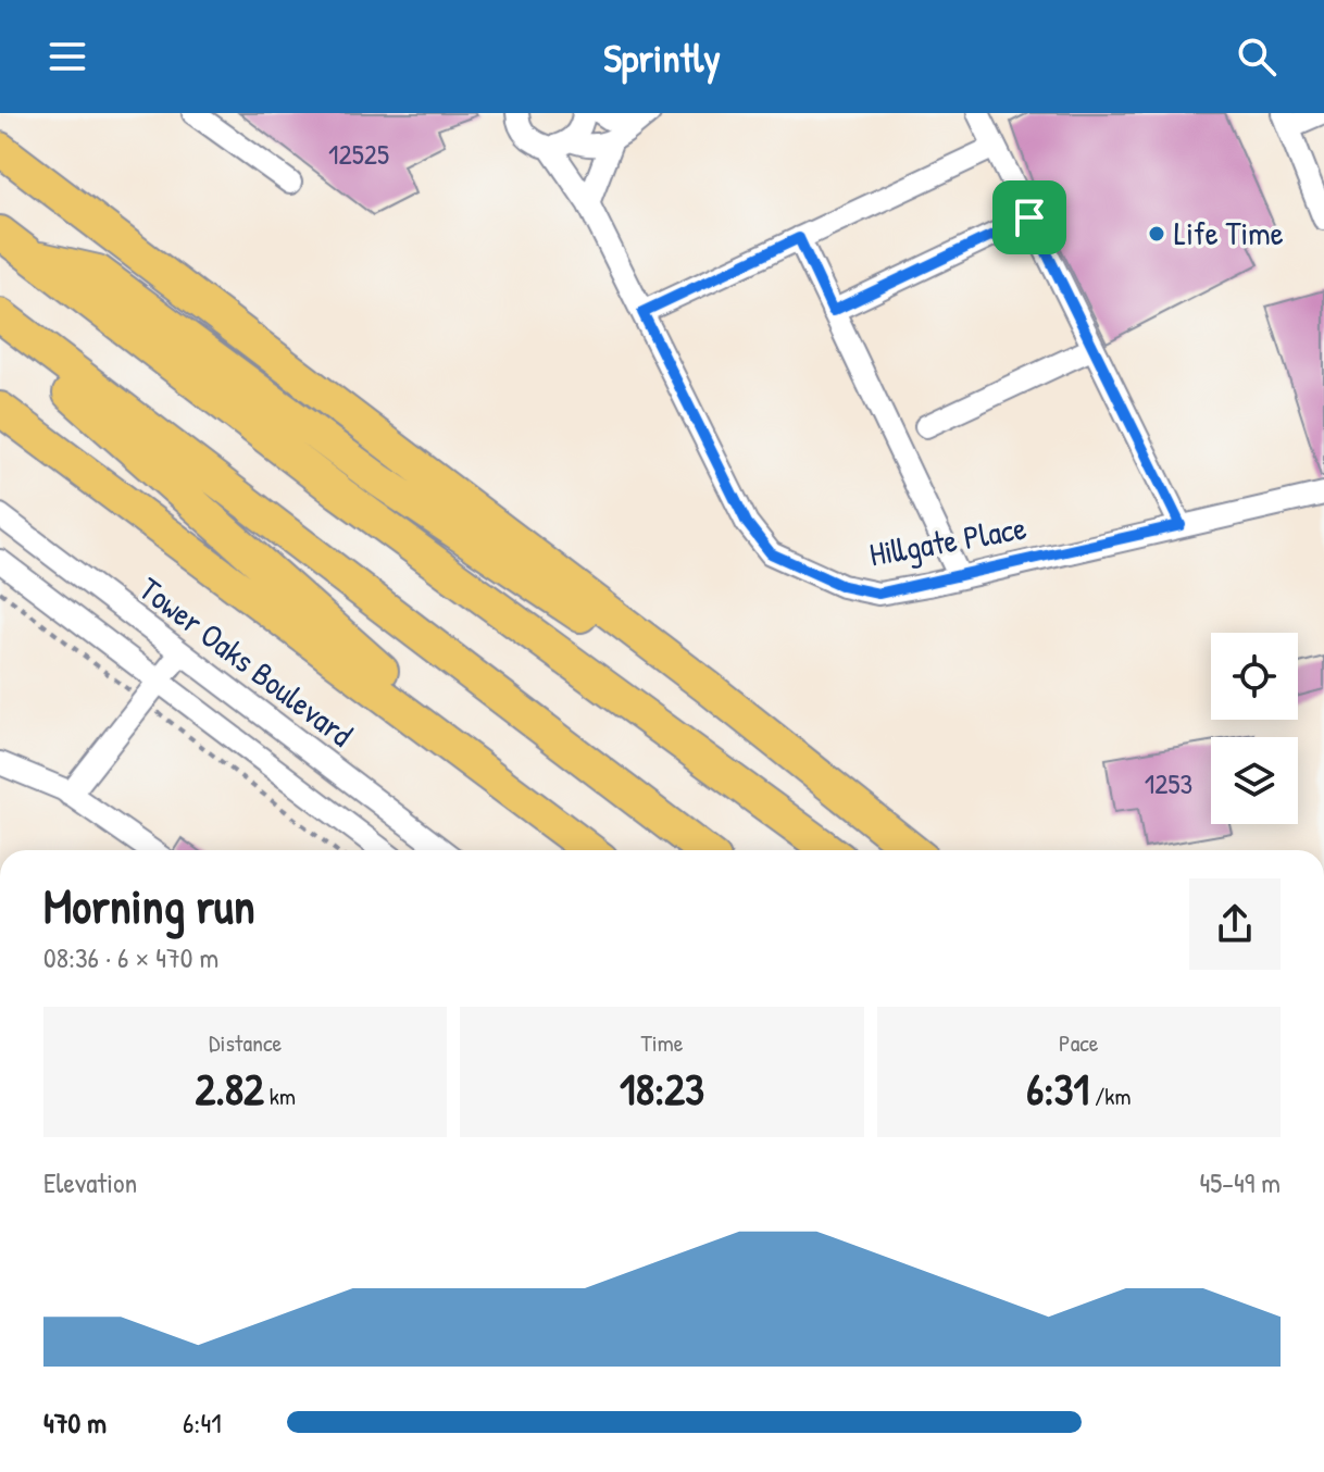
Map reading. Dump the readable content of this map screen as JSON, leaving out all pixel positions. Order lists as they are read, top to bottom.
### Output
{
  "streets": {
    "street": ["Hillgate Place", "Tower Oaks Boulevard"]
  },
  "places": ["Life Time"],
  "house_numbers": ["12525", "1253"],
  "page": {
    "header": "Sprintly",
    "heading": ["Morning run", "08:36 · 6 × 470 m"],
    "stats": [
      ["Distance", "2.82 km"],
      ["Time", "18:23"],
      ["Pace", "6:31 /km"]
    ],
    "chart": ["Elevation", "45–49 m"],
    "list": [
      {
        "name": "470 m",
        "note": "6:41"
      }
    ]
  }
}
